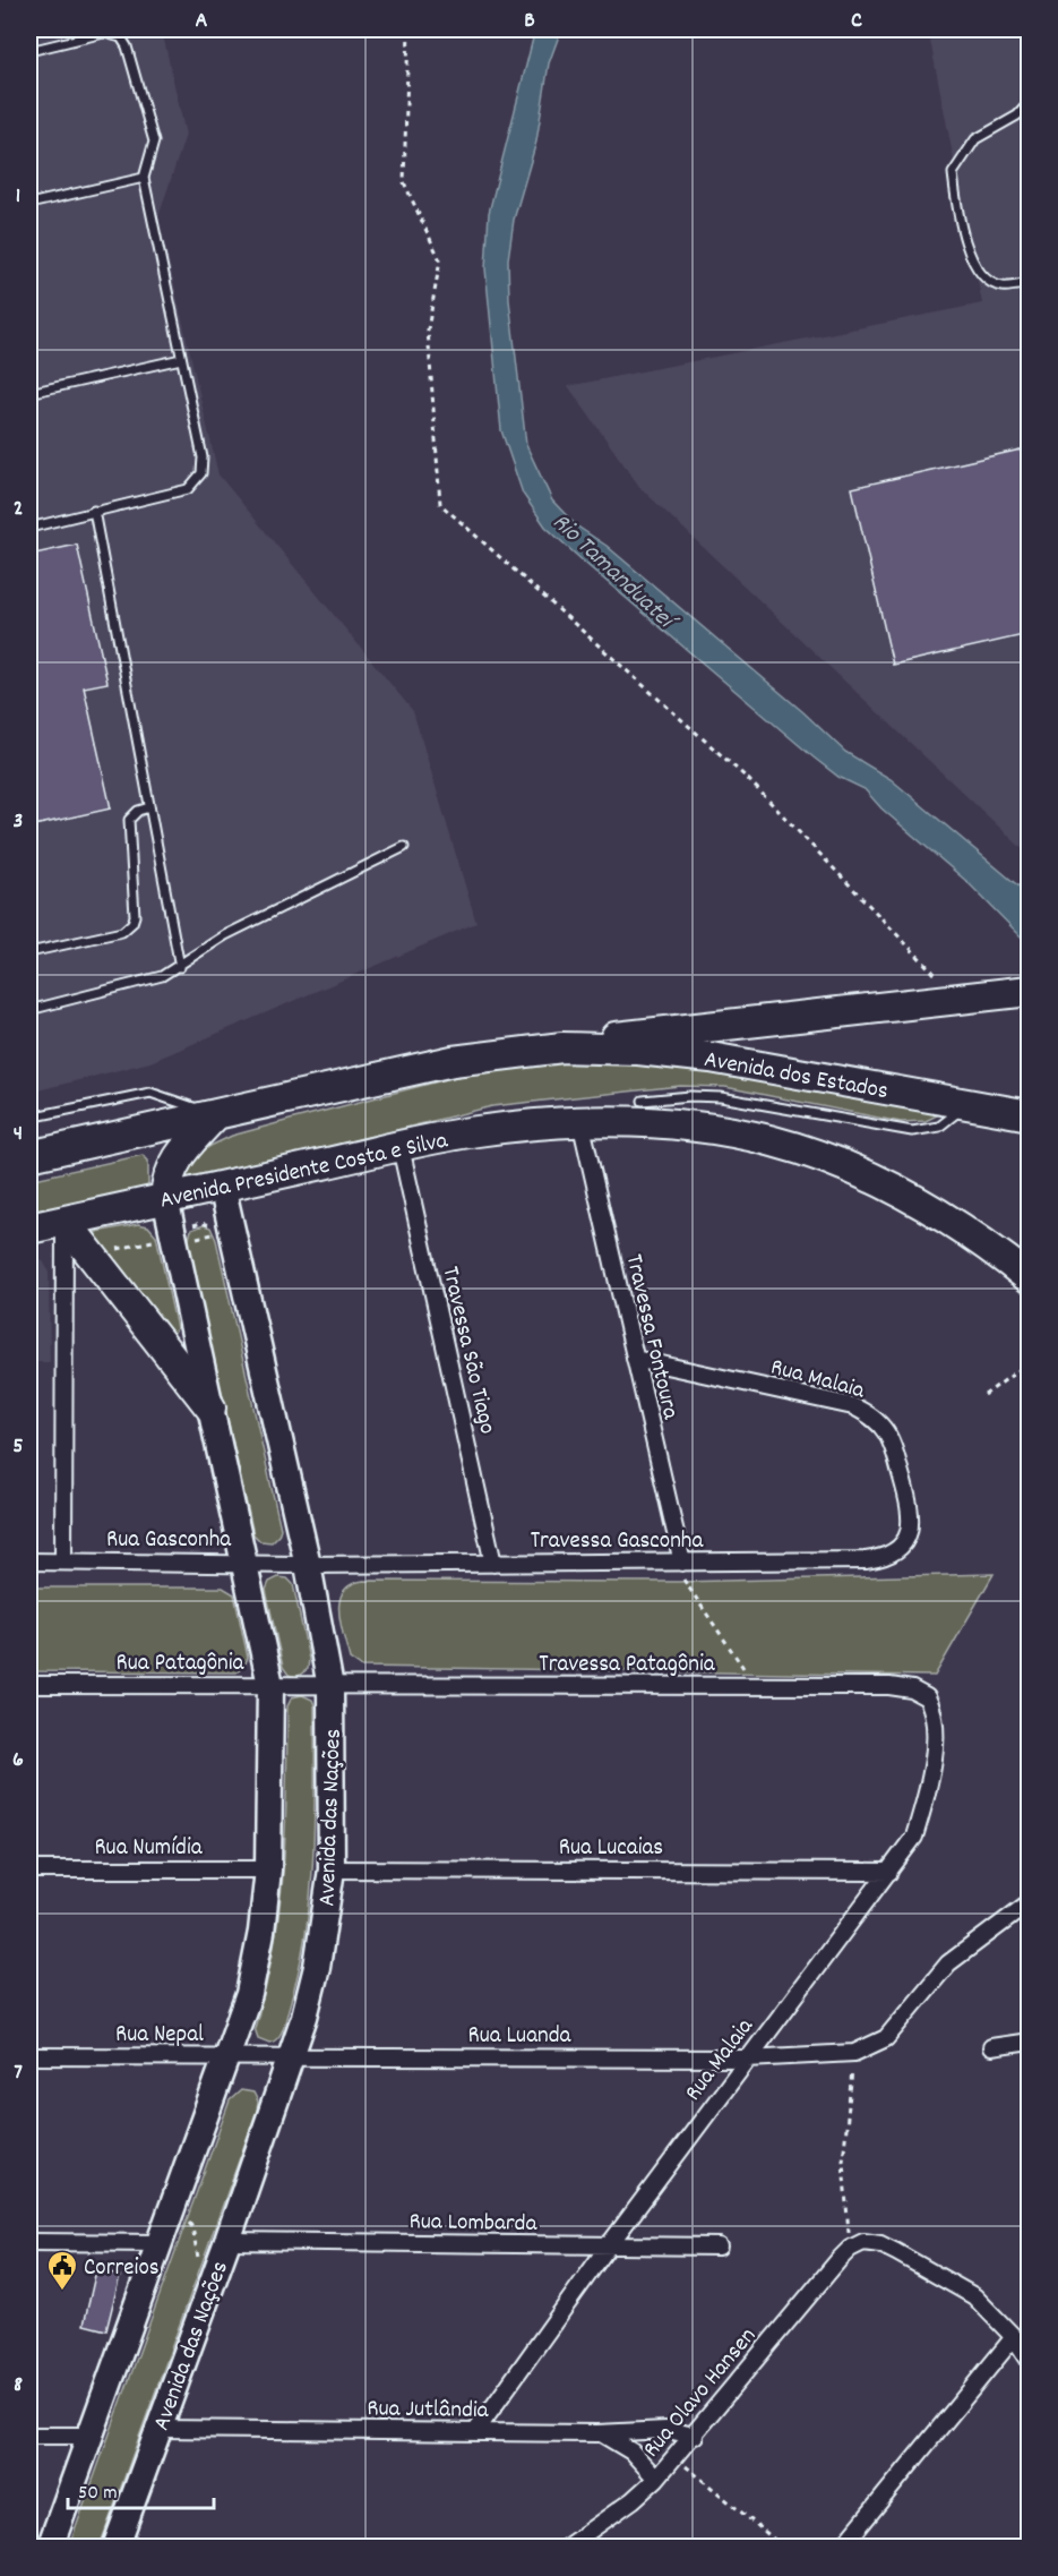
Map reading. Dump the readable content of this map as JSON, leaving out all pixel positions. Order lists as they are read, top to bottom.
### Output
{
  "streets": {
    "highway": ["Avenida dos Estados", "Avenida Presidente Costa e Silva"],
    "main road": ["Avenida das Nações"],
    "street": [
      "Travessa Fontoura",
      "Travessa São Tiago",
      "Rua Malaia",
      "Rua Gasconha",
      "Travessa Gasconha",
      "Rua Patagônia",
      "Travessa Patagônia",
      "Rua Numídia",
      "Rua Lucaias",
      "Rua Nepal",
      "Rua Luanda",
      "Rua Lombarda",
      "Rua Olavo Hansen",
      "Rua Jutlândia"
    ]
  },
  "crossings": [
    ["Avenida Presidente Costa e Silva", "Travessa Fontoura"],
    ["Avenida Presidente Costa e Silva", "Travessa São Tiago"],
    ["Avenida Presidente Costa e Silva", "Avenida das Nações"],
    ["Travessa Fontoura", "Rua Malaia"],
    ["Travessa Fontoura", "Travessa Gasconha"],
    ["Travessa São Tiago", "Travessa Gasconha"],
    ["Rua Malaia", "Travessa Gasconha"],
    ["Rua Malaia", "Travessa Patagônia"],
    ["Rua Malaia", "Rua Lucaias"],
    ["Rua Malaia", "Rua Luanda"],
    ["Rua Malaia", "Rua Lombarda"],
    ["Rua Malaia", "Rua Jutlândia"],
    ["Rua Gasconha", "Travessa Gasconha"],
    ["Rua Gasconha", "Avenida das Nações"],
    ["Travessa Gasconha", "Avenida das Nações"],
    ["Rua Patagônia", "Travessa Patagônia"],
    ["Rua Patagônia", "Avenida das Nações"],
    ["Travessa Patagônia", "Avenida das Nações"],
    ["Avenida das Nações", "Rua Lucaias"],
    ["Avenida das Nações", "Rua Nepal"],
    ["Avenida das Nações", "Rua Luanda"],
    ["Avenida das Nações", "Rua Lombarda"],
    ["Avenida das Nações", "Rua Jutlândia"],
    ["Rua Nepal", "Rua Luanda"],
    ["Rua Olavo Hansen", "Rua Jutlândia"]
  ],
  "water": ["Rio Tamanduateí"],
  "places": {
    "public building": ["Correios"]
  },
  "scale_bar": "50 m",
  "grid": {
    "columns": ["A", "B", "C"],
    "rows": [
      "1",
      "2",
      "3",
      "4",
      "5",
      "6",
      "7",
      "8"
    ]
  }
}
